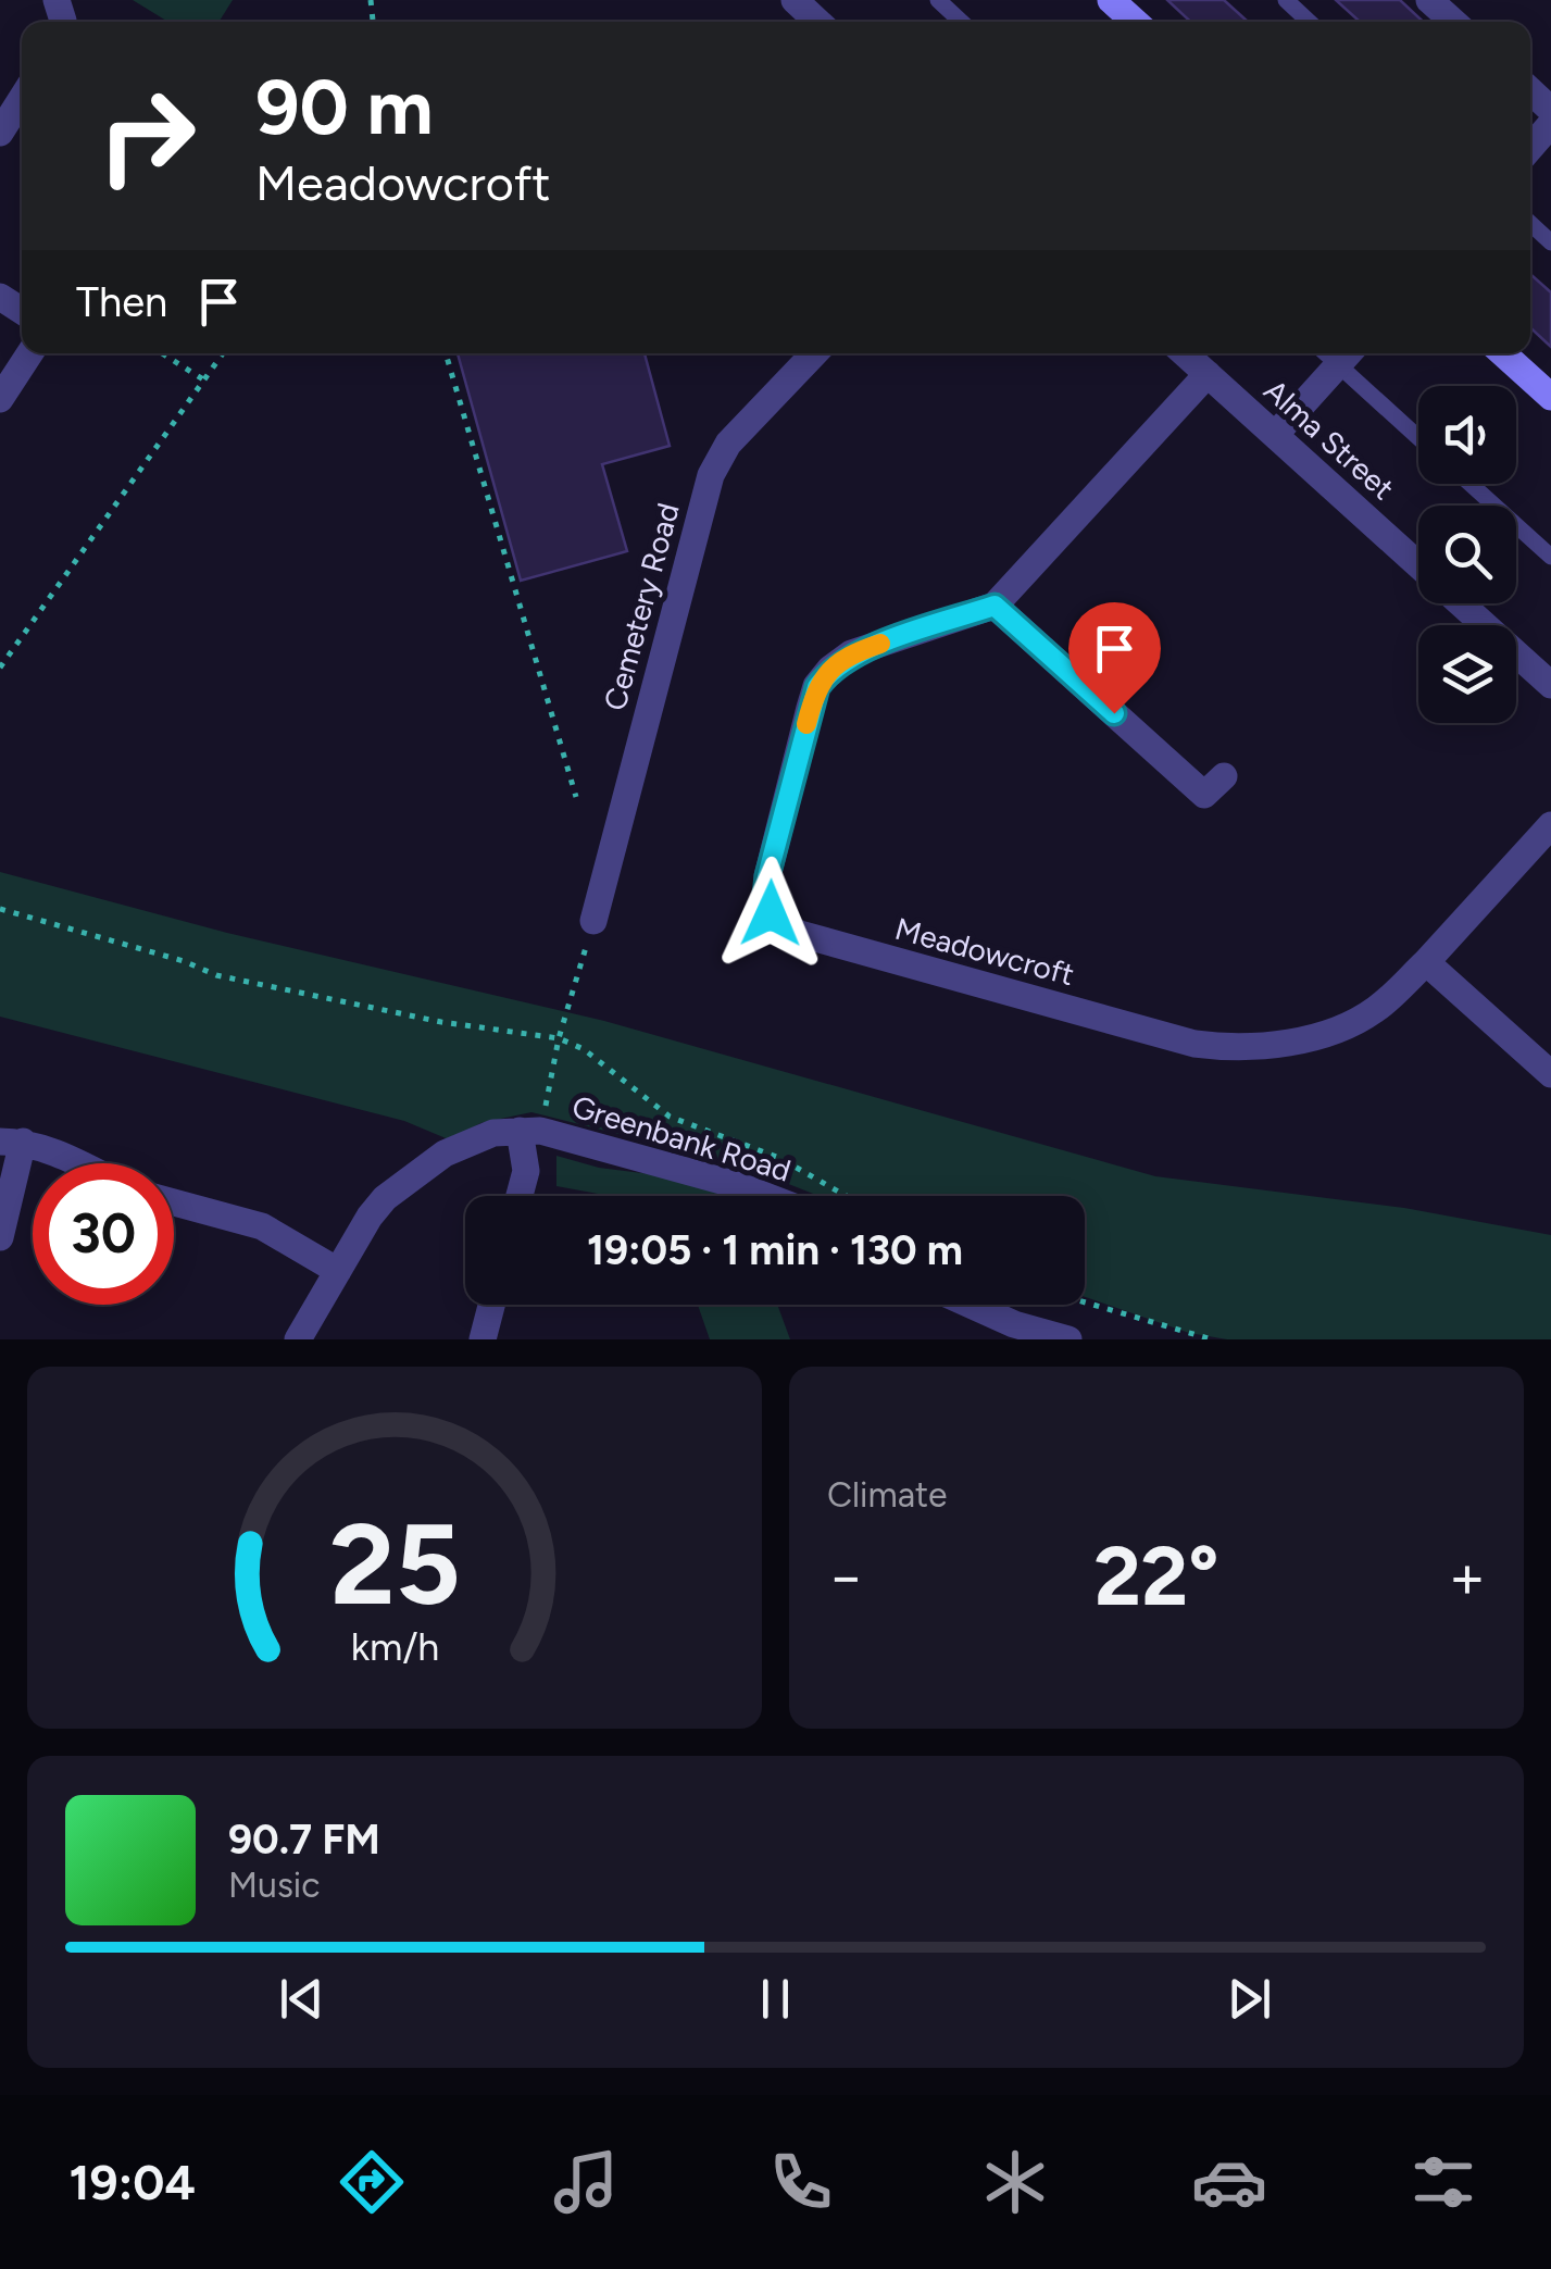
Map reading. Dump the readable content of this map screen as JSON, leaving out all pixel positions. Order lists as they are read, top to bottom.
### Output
{
  "streets": {
    "street": [
      "Alma Street",
      "Cemetery Road",
      "Meadowcroft",
      "Greenbank Road"
    ]
  },
  "crossings": [
    ["Alma Street", "Meadowcroft"]
  ],
  "page": {
    "turn": ["90 m", "Meadowcroft"],
    "then": "Then",
    "limit": "30",
    "trip": "19:05 · 1 min · 130 m",
    "tile": "Climate",
    "heat": ["−", "22°", "+"],
    "song": ["90.7 FM", "Music"],
    "tabs": "19:04",
    "gauge": ["25", "km/h"]
  }
}
